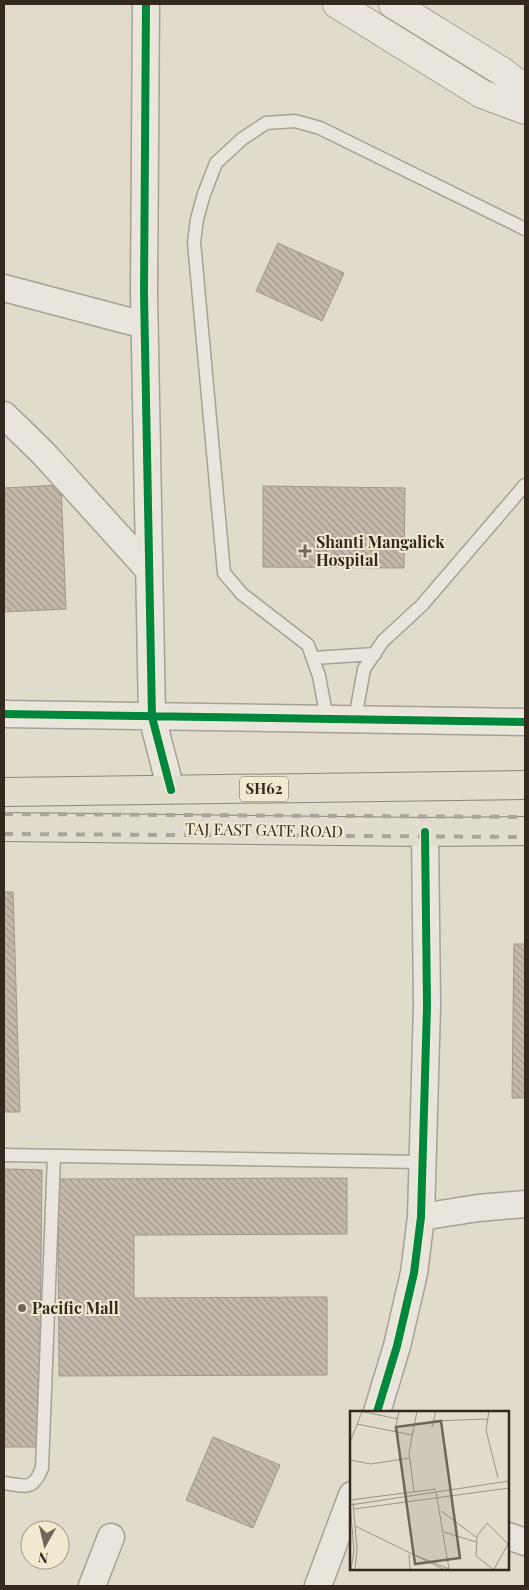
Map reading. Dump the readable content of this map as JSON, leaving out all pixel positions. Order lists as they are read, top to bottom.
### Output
{
  "streets": {
    "main road": ["SH62", "TAJ EAST GATE ROAD"]
  },
  "places": {
    "health": ["Shanti Mangalick Hospital"],
    "other": ["Pacific Mall"]
  },
  "north": "bottom"
}
